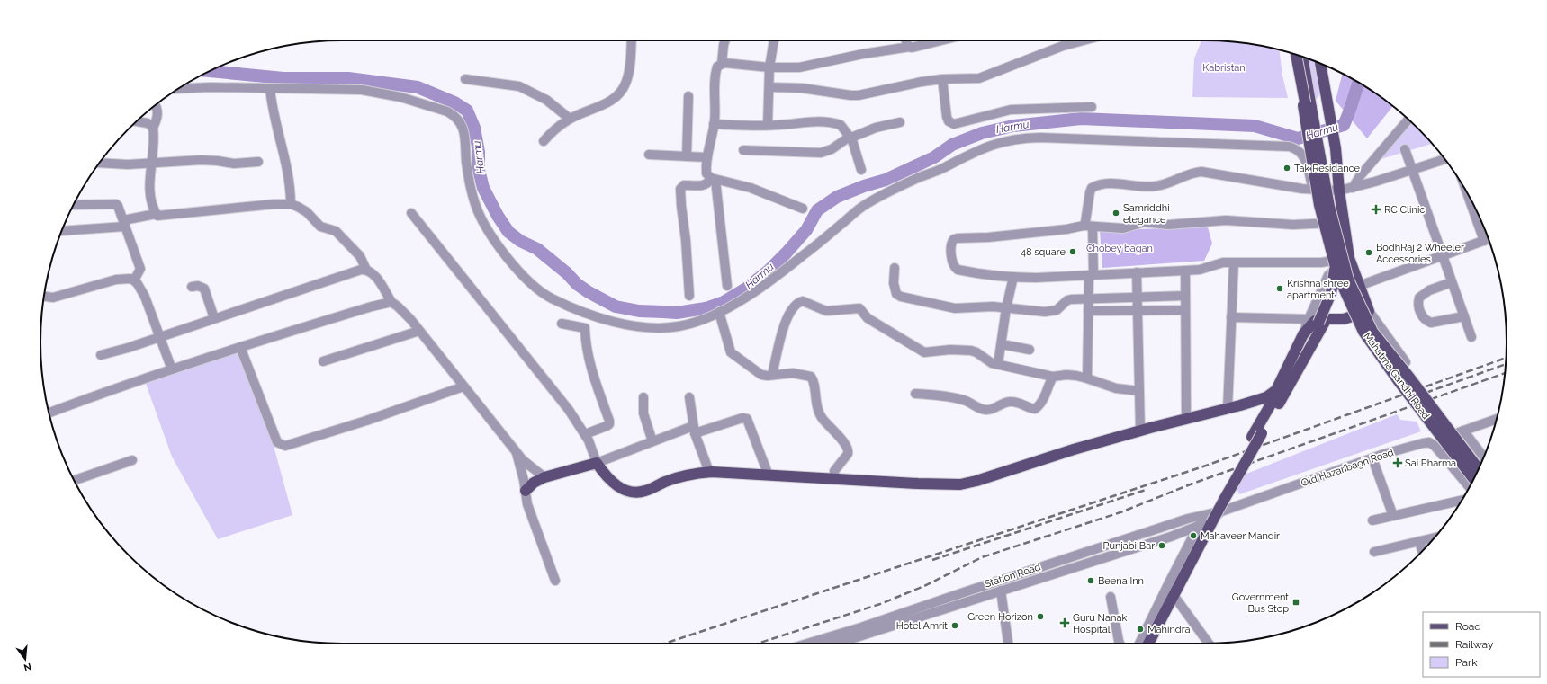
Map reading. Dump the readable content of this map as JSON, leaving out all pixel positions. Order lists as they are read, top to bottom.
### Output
{
  "streets": {
    "main road": ["Mahatma Gandhi Road"],
    "street": ["Old Hazaribagh Road", "Station Road"]
  },
  "water": ["Harmu"],
  "parks": ["Kabristan", "Chobey bagan"],
  "places": {
    "other": [
      "Tak Residance",
      "Samriddhi elegance",
      "48 square",
      "BodhRaj 2 Wheeler Accessories",
      "Krishna shree apartment",
      "Mahaveer Mandir",
      "Punjabi Bar",
      "Beena Inn",
      "Green Horizon",
      "Hotel Amrit",
      "Mahindra"
    ],
    "health": ["RC Clinic", "Sai Pharma", "Guru Nanak Hospital"],
    "transit": ["Government Bus Stop"]
  },
  "legend": ["Road", "Railway", "Park"],
  "north": "bottom"
}
